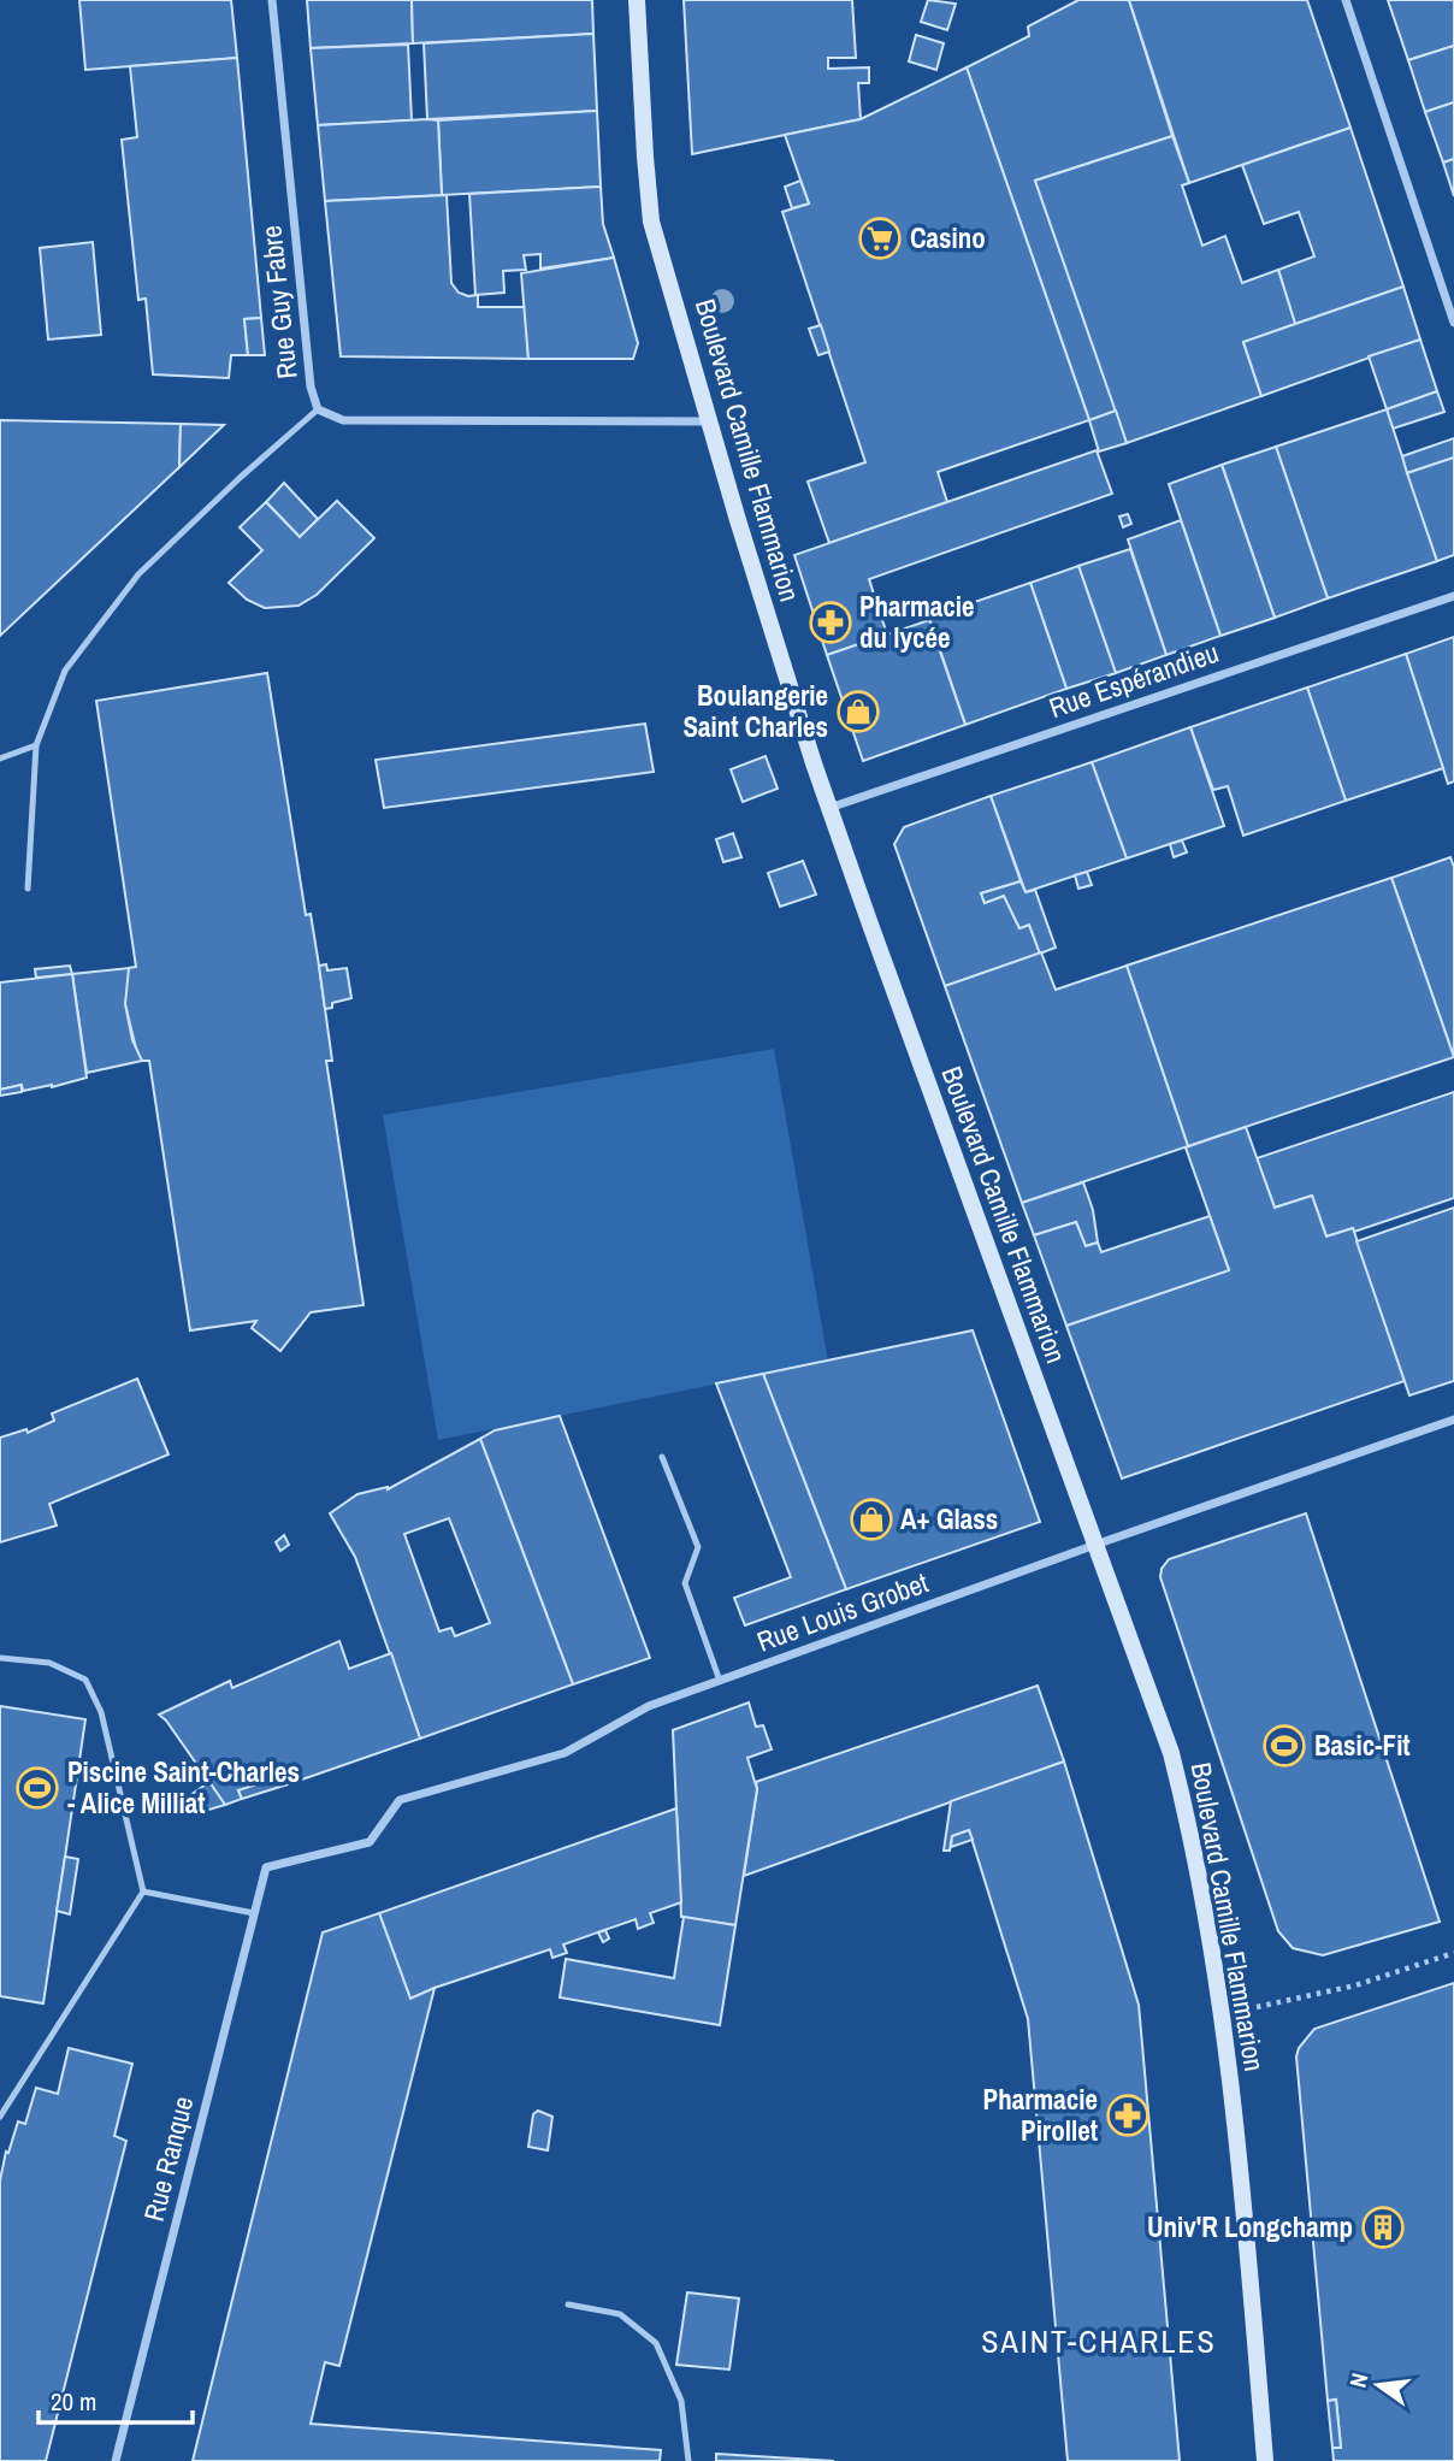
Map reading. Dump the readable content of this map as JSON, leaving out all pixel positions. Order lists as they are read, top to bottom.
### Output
{
  "streets": {
    "street": [
      "Rue Guy Fabre",
      "Boulevard Camille Flammarion",
      "Rue Espérandieu",
      "Rue Louis Grobet",
      "Rue Ranque"
    ]
  },
  "crossings": [
    ["Rue Guy Fabre", "Boulevard Camille Flammarion"],
    ["Boulevard Camille Flammarion", "Rue Espérandieu"],
    ["Boulevard Camille Flammarion", "Rue Louis Grobet"],
    ["Rue Louis Grobet", "Rue Ranque"]
  ],
  "districts": ["SAINT-CHARLES"],
  "places": {
    "supermarket": ["Casino"],
    "pharmacy": ["Pharmacie du lycée", "Pharmacie Pirollet"],
    "shop": ["Boulangerie Saint Charles", "A+ Glass"],
    "sports": ["Basic-Fit", "Piscine Saint-Charles - Alice Milliat"],
    "building": ["Univ'R Longchamp"]
  },
  "scale_bar": "20 m",
  "north": "left"
}
